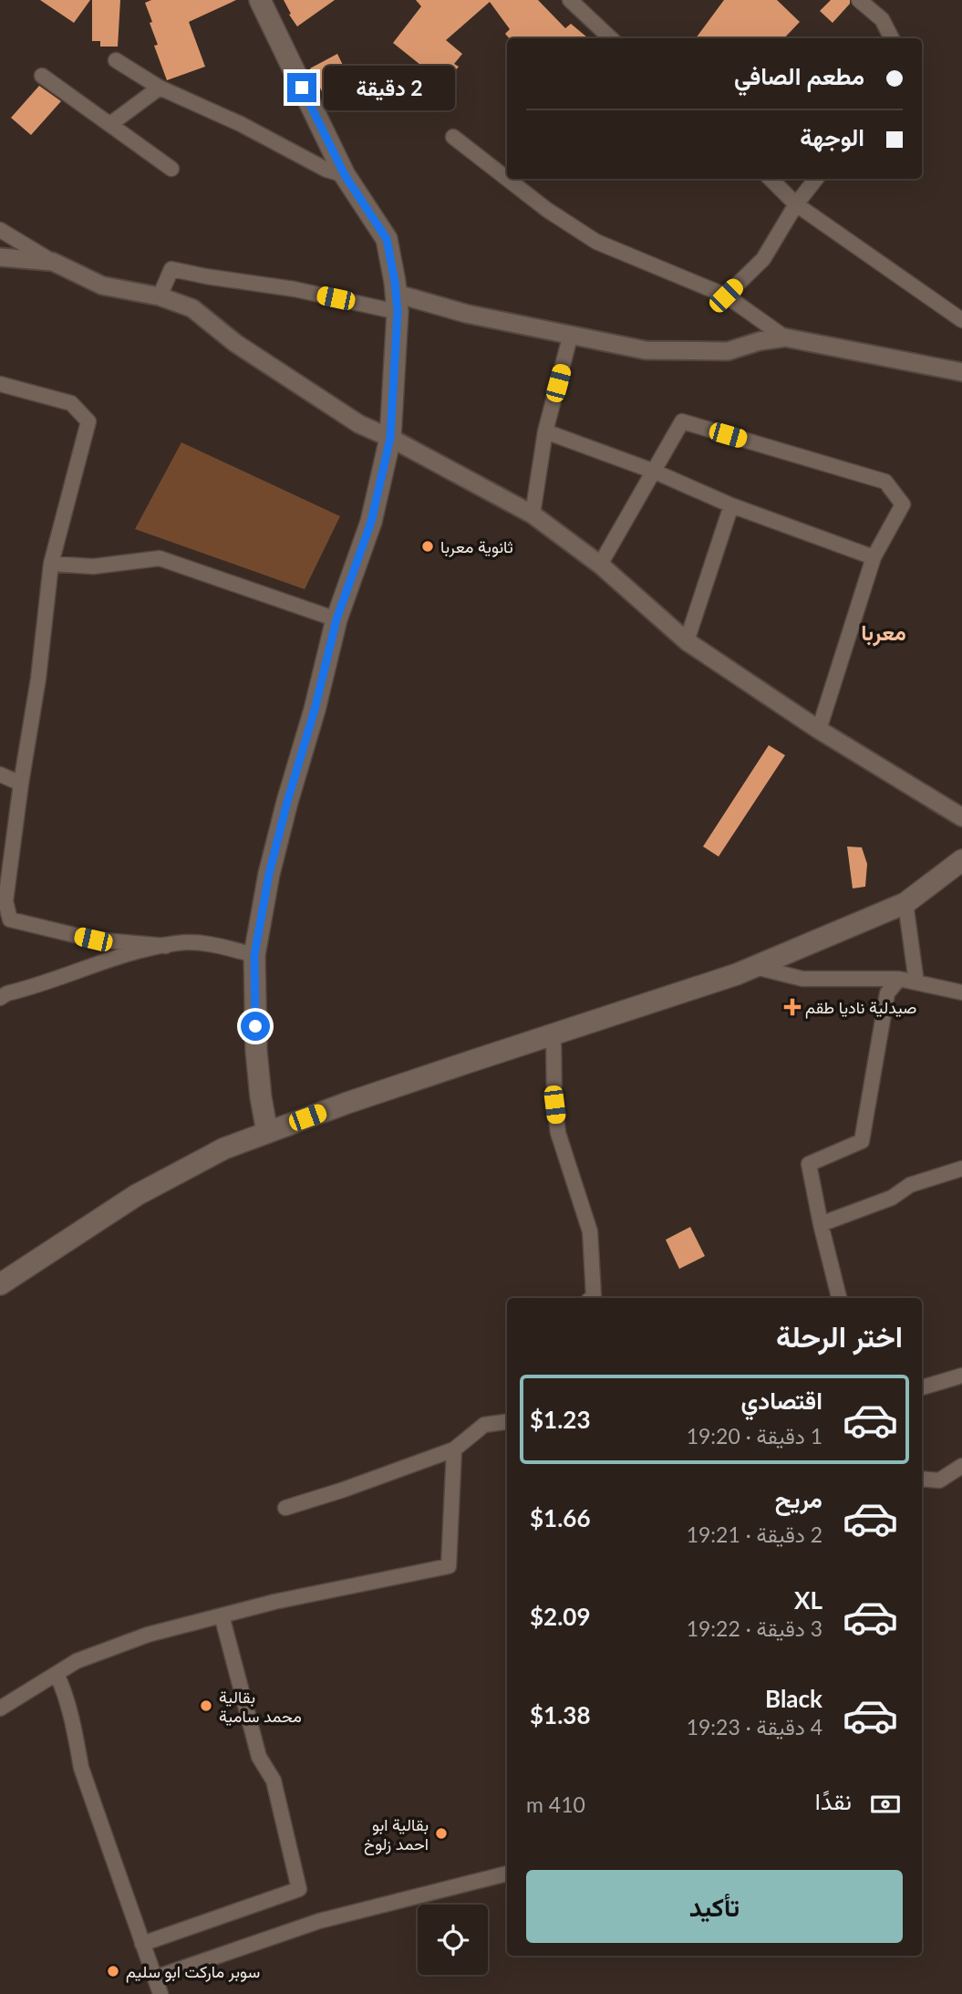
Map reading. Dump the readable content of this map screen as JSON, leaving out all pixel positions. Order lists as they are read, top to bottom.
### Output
{
  "districts": ["معربا"],
  "places": {
    "other": [
      "ثانوية معربا",
      "بقالية محمد سامية",
      "بقالية ابو احمد زلوخ",
      "سوبر ماركت ابو سليم"
    ],
    "health": ["صيدلية ناديا طقم"]
  },
  "page": {
    "banner": ["مطعم الصافي", "الوجهة"],
    "bubble": "2 دقيقة",
    "heading": "اختر الرحلة",
    "list": [
      {
        "name": "اقتصادي",
        "note": "1 دقيقة · 19:20",
        "value": "$1.23"
      },
      {
        "name": "مريح",
        "note": "2 دقيقة · 19:21",
        "value": "$1.66"
      },
      {
        "name": "XL",
        "note": "3 دقيقة · 19:22",
        "value": "$2.09"
      },
      {
        "name": "Black",
        "note": "4 دقيقة · 19:23",
        "value": "$1.38"
      }
    ],
    "pay": ["نقدًا", "410 m"],
    "buttons": "تأكيد"
  }
}
